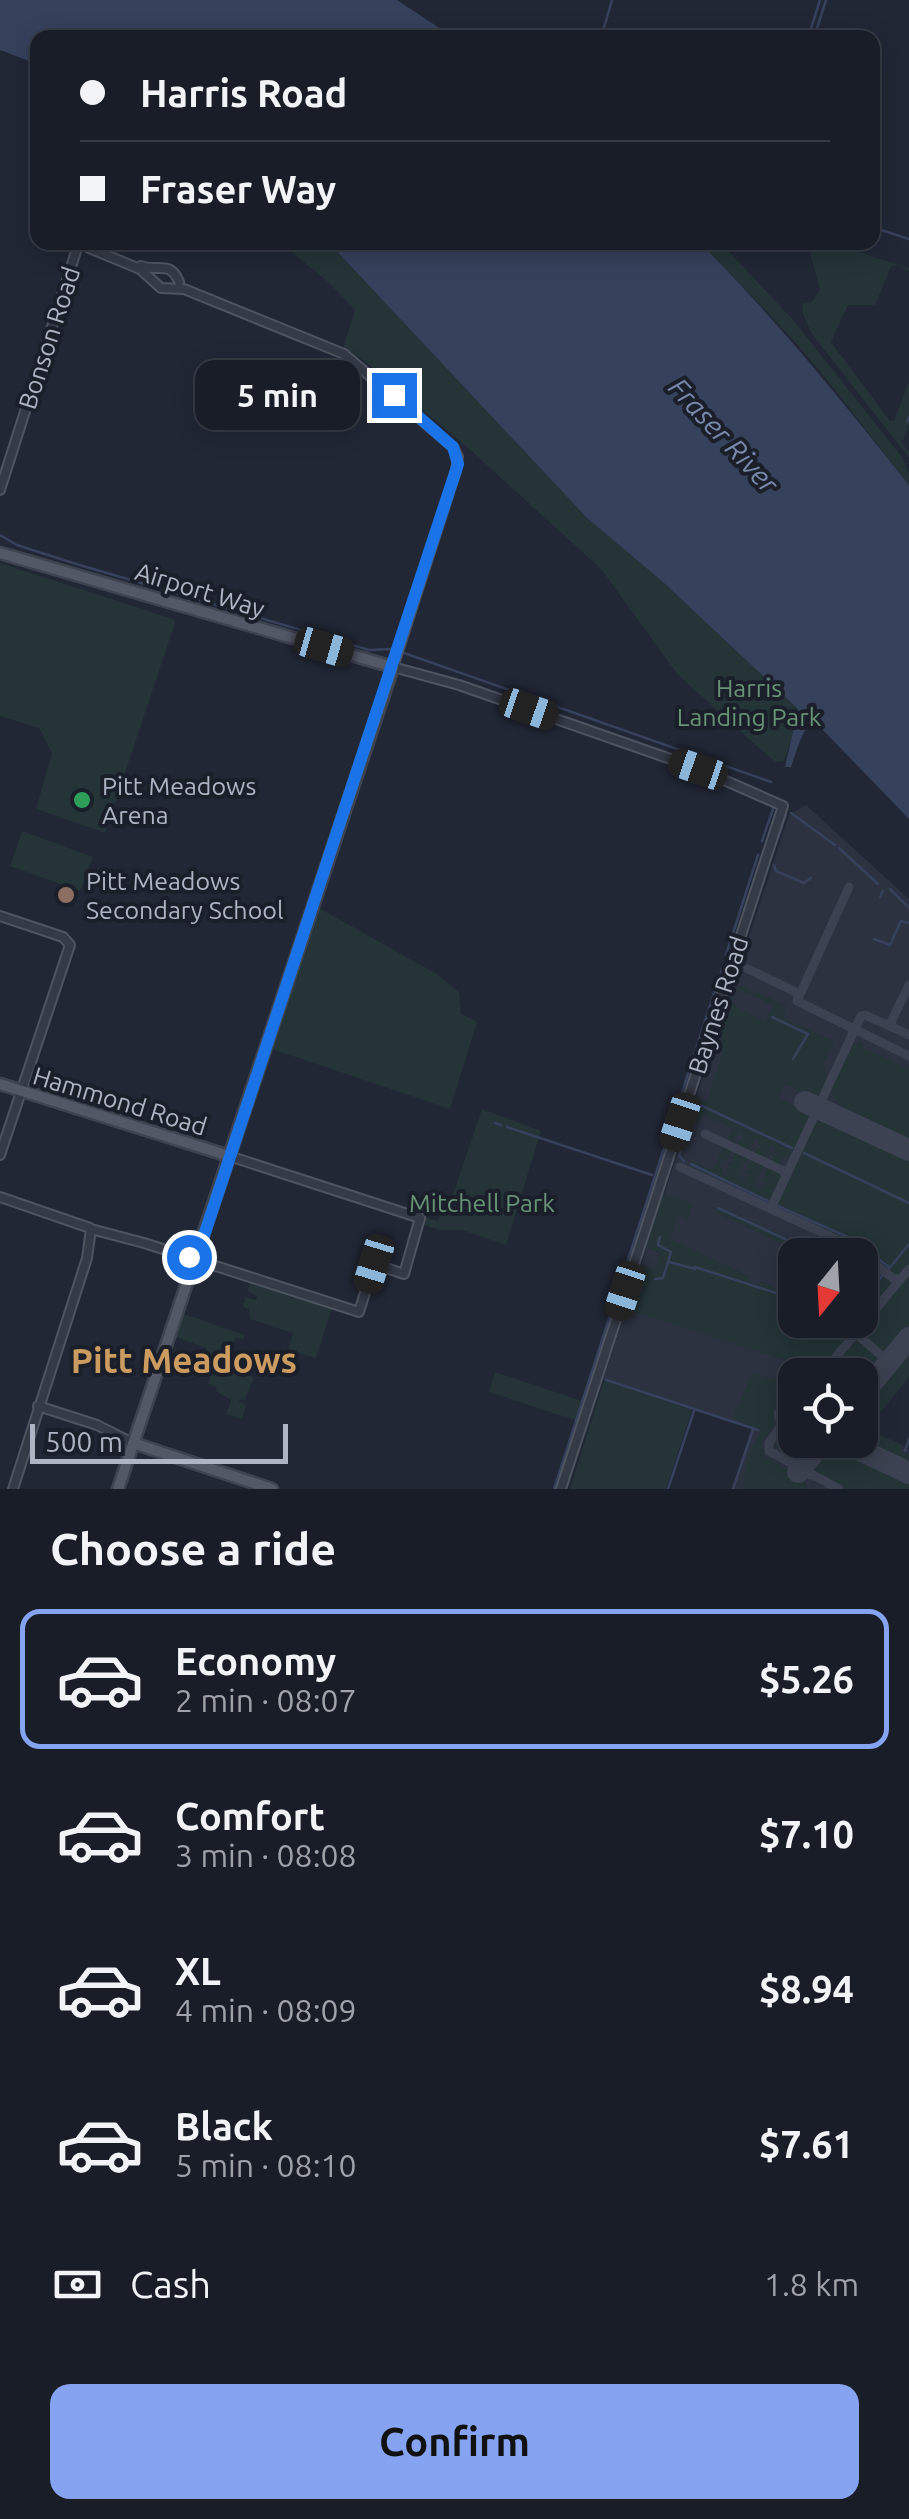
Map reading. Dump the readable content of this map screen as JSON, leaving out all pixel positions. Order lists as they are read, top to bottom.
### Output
{
  "streets": {
    "main road": ["Airport Way", "Hammond Road"],
    "street": ["Bonson Road", "Baynes Road"]
  },
  "crossings": [
    ["Airport Way", "Baynes Road"]
  ],
  "districts": ["Pitt Meadows"],
  "water": ["Fraser River"],
  "parks": ["Harris Landing Park", "Mitchell Park"],
  "places": ["Pitt Meadows Arena", "Pitt Meadows Secondary School"],
  "scale_bar": "500 m",
  "north": "bottom",
  "page": {
    "banner": ["Harris Road", "Fraser Way"],
    "bubble": "5 min",
    "scale": "500 m",
    "heading": "Choose a ride",
    "list": [
      {
        "name": "Economy",
        "note": "2 min · 08:07",
        "value": "$5.26"
      },
      {
        "name": "Comfort",
        "note": "3 min · 08:08",
        "value": "$7.10"
      },
      {
        "name": "XL",
        "note": "4 min · 08:09",
        "value": "$8.94"
      },
      {
        "name": "Black",
        "note": "5 min · 08:10",
        "value": "$7.61"
      }
    ],
    "pay": ["Cash", "1.8 km"],
    "buttons": "Confirm"
  }
}
